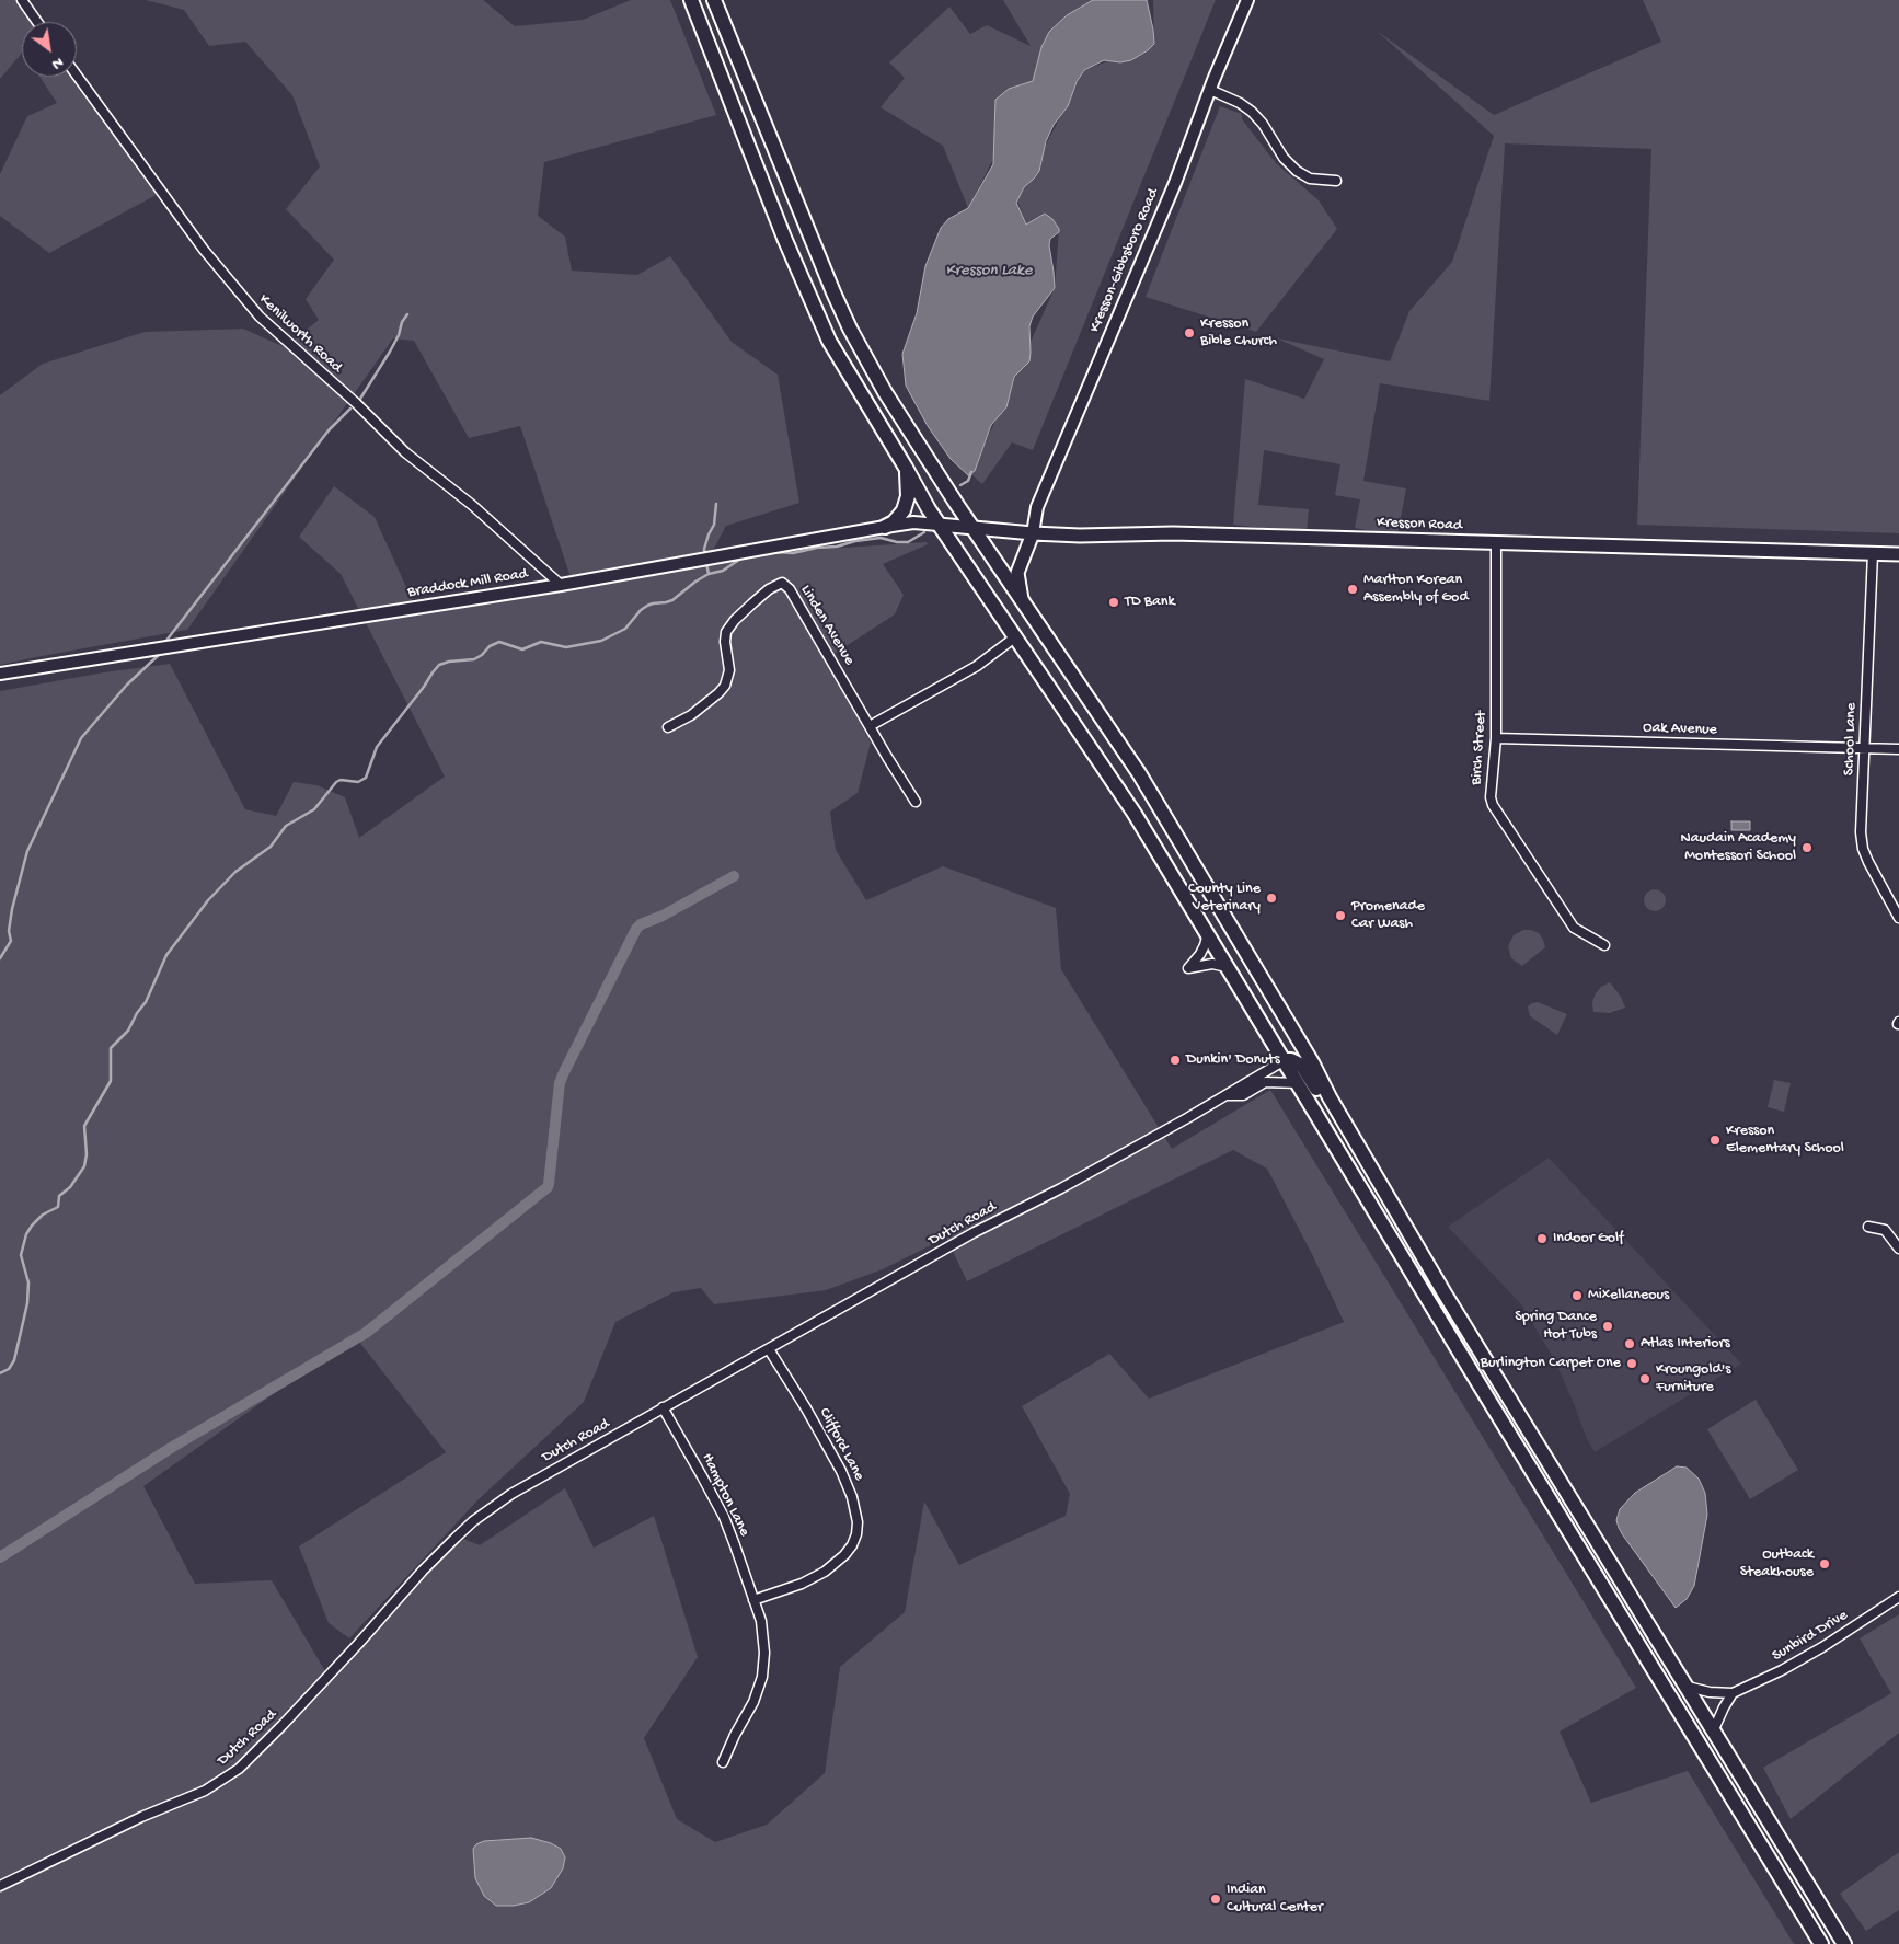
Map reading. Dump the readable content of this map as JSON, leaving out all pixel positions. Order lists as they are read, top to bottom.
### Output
{
  "streets": {
    "main road": ["Kresson Road"],
    "street": [
      "Kresson-Gibbsboro Road",
      "Kenilworth Road",
      "Braddock Mill Road",
      "Linden Avenue",
      "Oak Avenue",
      "School Lane",
      "Birch Street",
      "Dutch Road",
      "Clifford Lane",
      "Hampton Lane",
      "Sunbird Drive"
    ]
  },
  "crossings": [
    ["Kresson-Gibbsboro Road", "Kresson Road"],
    ["Kenilworth Road", "Braddock Mill Road"],
    ["Kresson Road", "Braddock Mill Road"],
    ["Kresson Road", "School Lane"],
    ["Kresson Road", "Birch Street"],
    ["Oak Avenue", "School Lane"],
    ["Oak Avenue", "Birch Street"],
    ["Dutch Road", "Clifford Lane"],
    ["Dutch Road", "Hampton Lane"],
    ["Clifford Lane", "Hampton Lane"]
  ],
  "water": ["Kresson Lake"],
  "places": [
    "Kresson Bible Church",
    "Marlton Korean Assembly of God",
    "TD Bank",
    "Naudain Academy Montessori School",
    "County Line Veterinary",
    "Promenade Car Wash",
    "Dunkin' Donuts",
    "Kresson Elementary School",
    "Indoor Golf",
    "Mixellaneous",
    "Spring Dance Hot Tubs",
    "Atlas Interiors",
    "Burlington Carpet One",
    "Kroungold's Furniture",
    "Outback Steakhouse",
    "Indian Cultural Center"
  ],
  "north": "bottom right"
}
